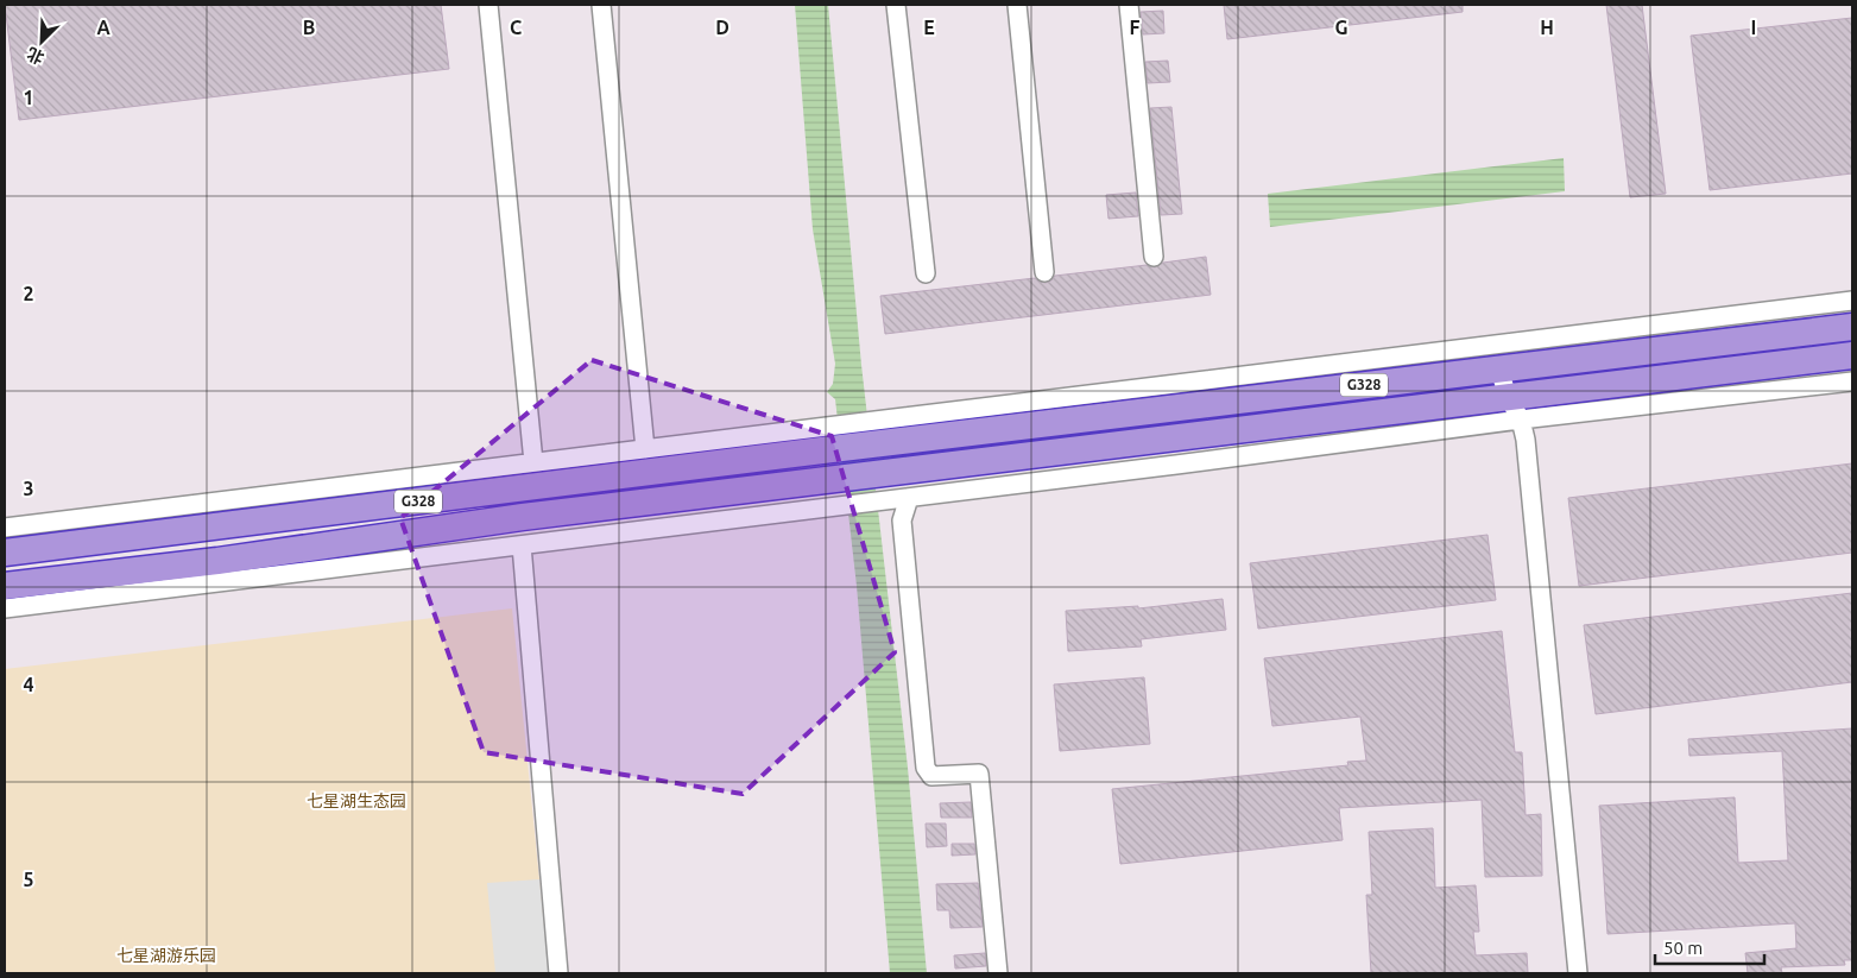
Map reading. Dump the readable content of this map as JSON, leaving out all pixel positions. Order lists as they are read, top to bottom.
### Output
{
  "streets": {
    "highway": ["G328"]
  },
  "parks": ["七星湖生态园", "七星湖游乐园"],
  "scale_bar": "50 m",
  "north": "bottom left",
  "grid": {
    "columns": [
      "A",
      "B",
      "C",
      "D",
      "E",
      "F",
      "G",
      "H",
      "I"
    ],
    "rows": [
      "1",
      "2",
      "3",
      "4",
      "5"
    ]
  }
}
